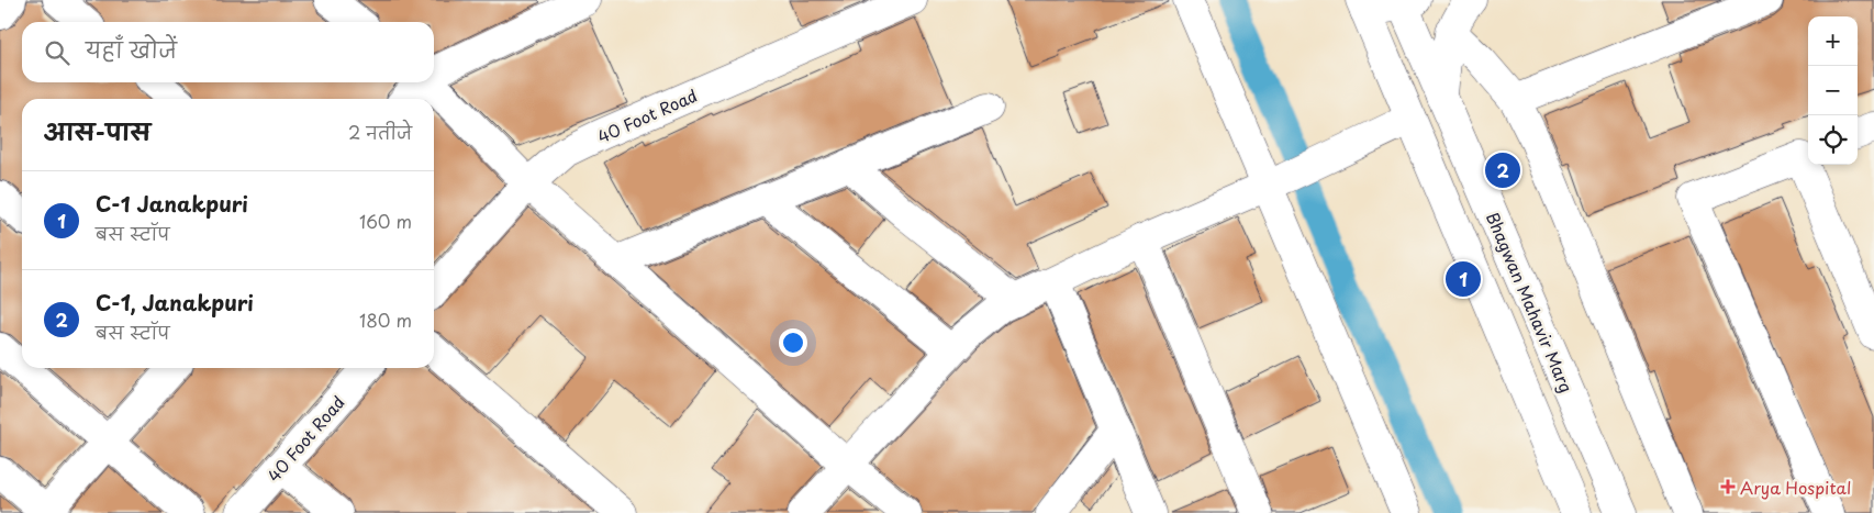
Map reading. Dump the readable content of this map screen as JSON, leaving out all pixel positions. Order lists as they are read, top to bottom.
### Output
{
  "streets": {
    "street": ["40 Foot Road", "Bhagwan Mahavir Marg"]
  },
  "places": {
    "health": ["Arya Hospital"]
  },
  "page": {
    "map_buttons": ["+", "−"],
    "search": "यहाँ खोजें",
    "heading": ["आस-पास", "2 नतीजे"],
    "pins": ["2", "1"],
    "list": [
      {
        "mark": "1",
        "name": "C-1 Janakpuri",
        "note": "बस स्टॉप",
        "value": "160 m"
      },
      {
        "mark": "2",
        "name": "C-1, Janakpuri",
        "note": "बस स्टॉप",
        "value": "180 m"
      }
    ]
  }
}
